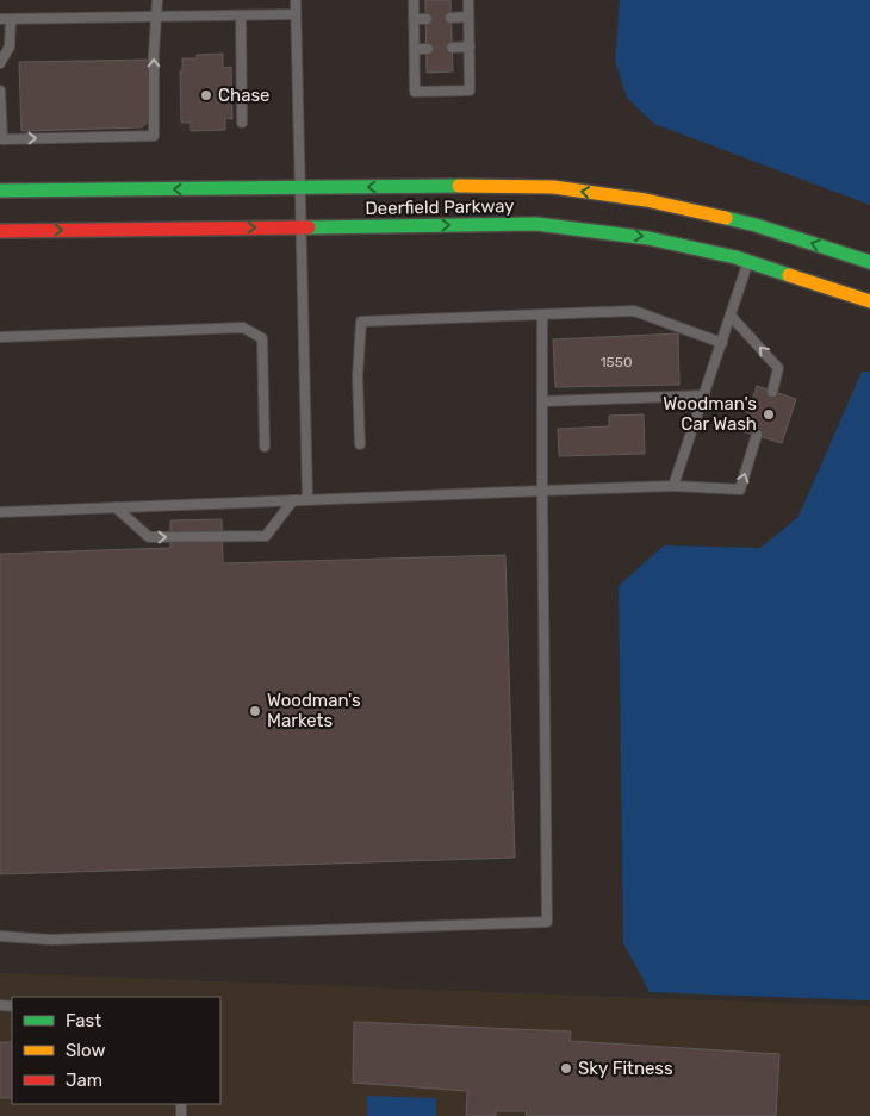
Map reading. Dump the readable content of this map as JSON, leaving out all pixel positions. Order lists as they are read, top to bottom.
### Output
{
  "streets": {
    "main road": ["Deerfield Parkway"]
  },
  "places": [
    "Chase",
    "Woodman's Car Wash",
    "Woodman's Markets",
    "Sky Fitness"
  ],
  "house_numbers": ["1550"],
  "legend": ["Fast", "Slow", "Jam"]
}
